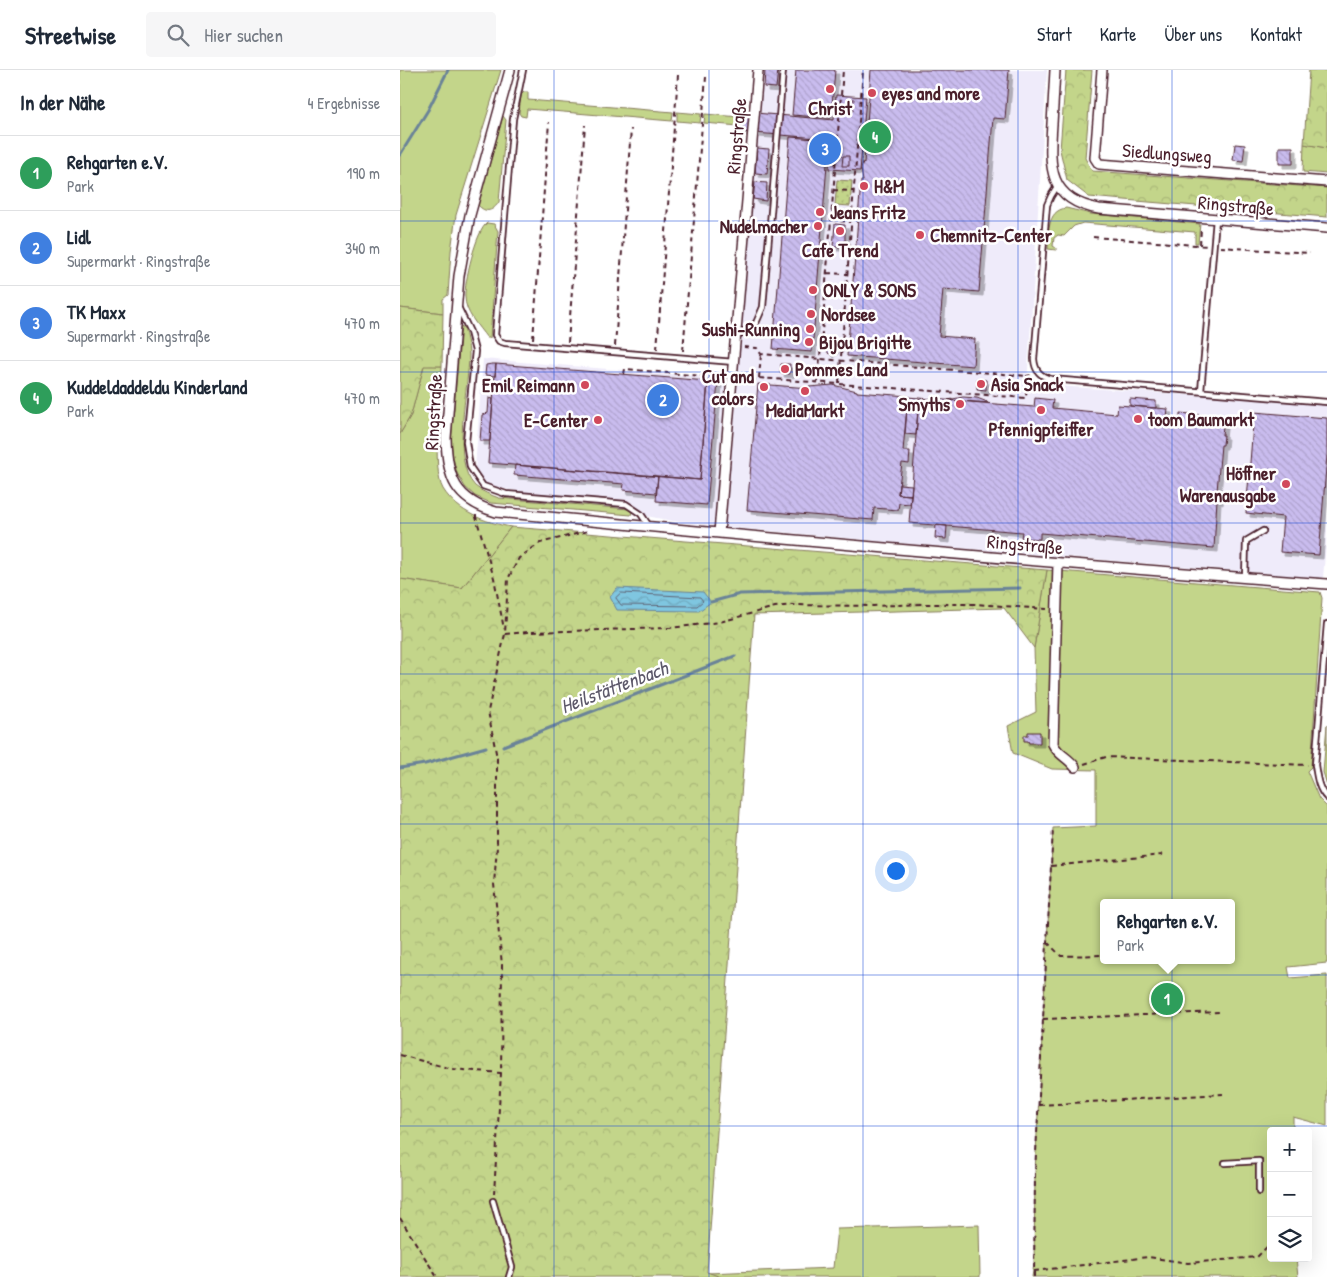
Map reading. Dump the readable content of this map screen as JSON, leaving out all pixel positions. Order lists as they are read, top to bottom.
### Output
{
  "streets": {
    "street": ["Ringstraße", "Siedlungsweg"]
  },
  "water": ["Heilstättenbach"],
  "places": [
    "Christ",
    "eyes and more",
    "H&M",
    "Jeans Fritz",
    "Nudelmacher",
    "Cafe Trend",
    "Chemnitz-Center",
    "ONLY & SONS",
    "Nordsee",
    "Sushi-Running",
    "Bijou Brigitte",
    "Pommes Land",
    "Asia Snack",
    "Emil Reimann",
    "Cut and colors",
    "MediaMarkt",
    "Smyths",
    "Pfennigpfeiffer",
    "toom Baumarkt",
    "E-Center",
    "Höffner Warenausgabe"
  ],
  "page": {
    "header": "Streetwise",
    "search": "Hier suchen",
    "nav": [
      "Start",
      "Karte",
      "Über uns",
      "Kontakt"
    ],
    "heading": ["In der Nähe", "4 Ergebnisse"],
    "pins": [
      "4",
      "3",
      "2",
      "1"
    ],
    "list": [
      {
        "mark": "1",
        "name": "Rehgarten e.V.",
        "note": "Park",
        "value": "190 m"
      },
      {
        "mark": "2",
        "name": "Lidl",
        "note": "Supermarkt · Ringstraße",
        "value": "340 m"
      },
      {
        "mark": "3",
        "name": "TK Maxx",
        "note": "Supermarkt · Ringstraße",
        "value": "470 m"
      },
      {
        "mark": "4",
        "name": "Kuddeldaddeldu Kinderland",
        "note": "Park",
        "value": "470 m"
      }
    ],
    "popup": ["Rehgarten e.V.", "Park"],
    "map_buttons": ["+", "−"]
  }
}
